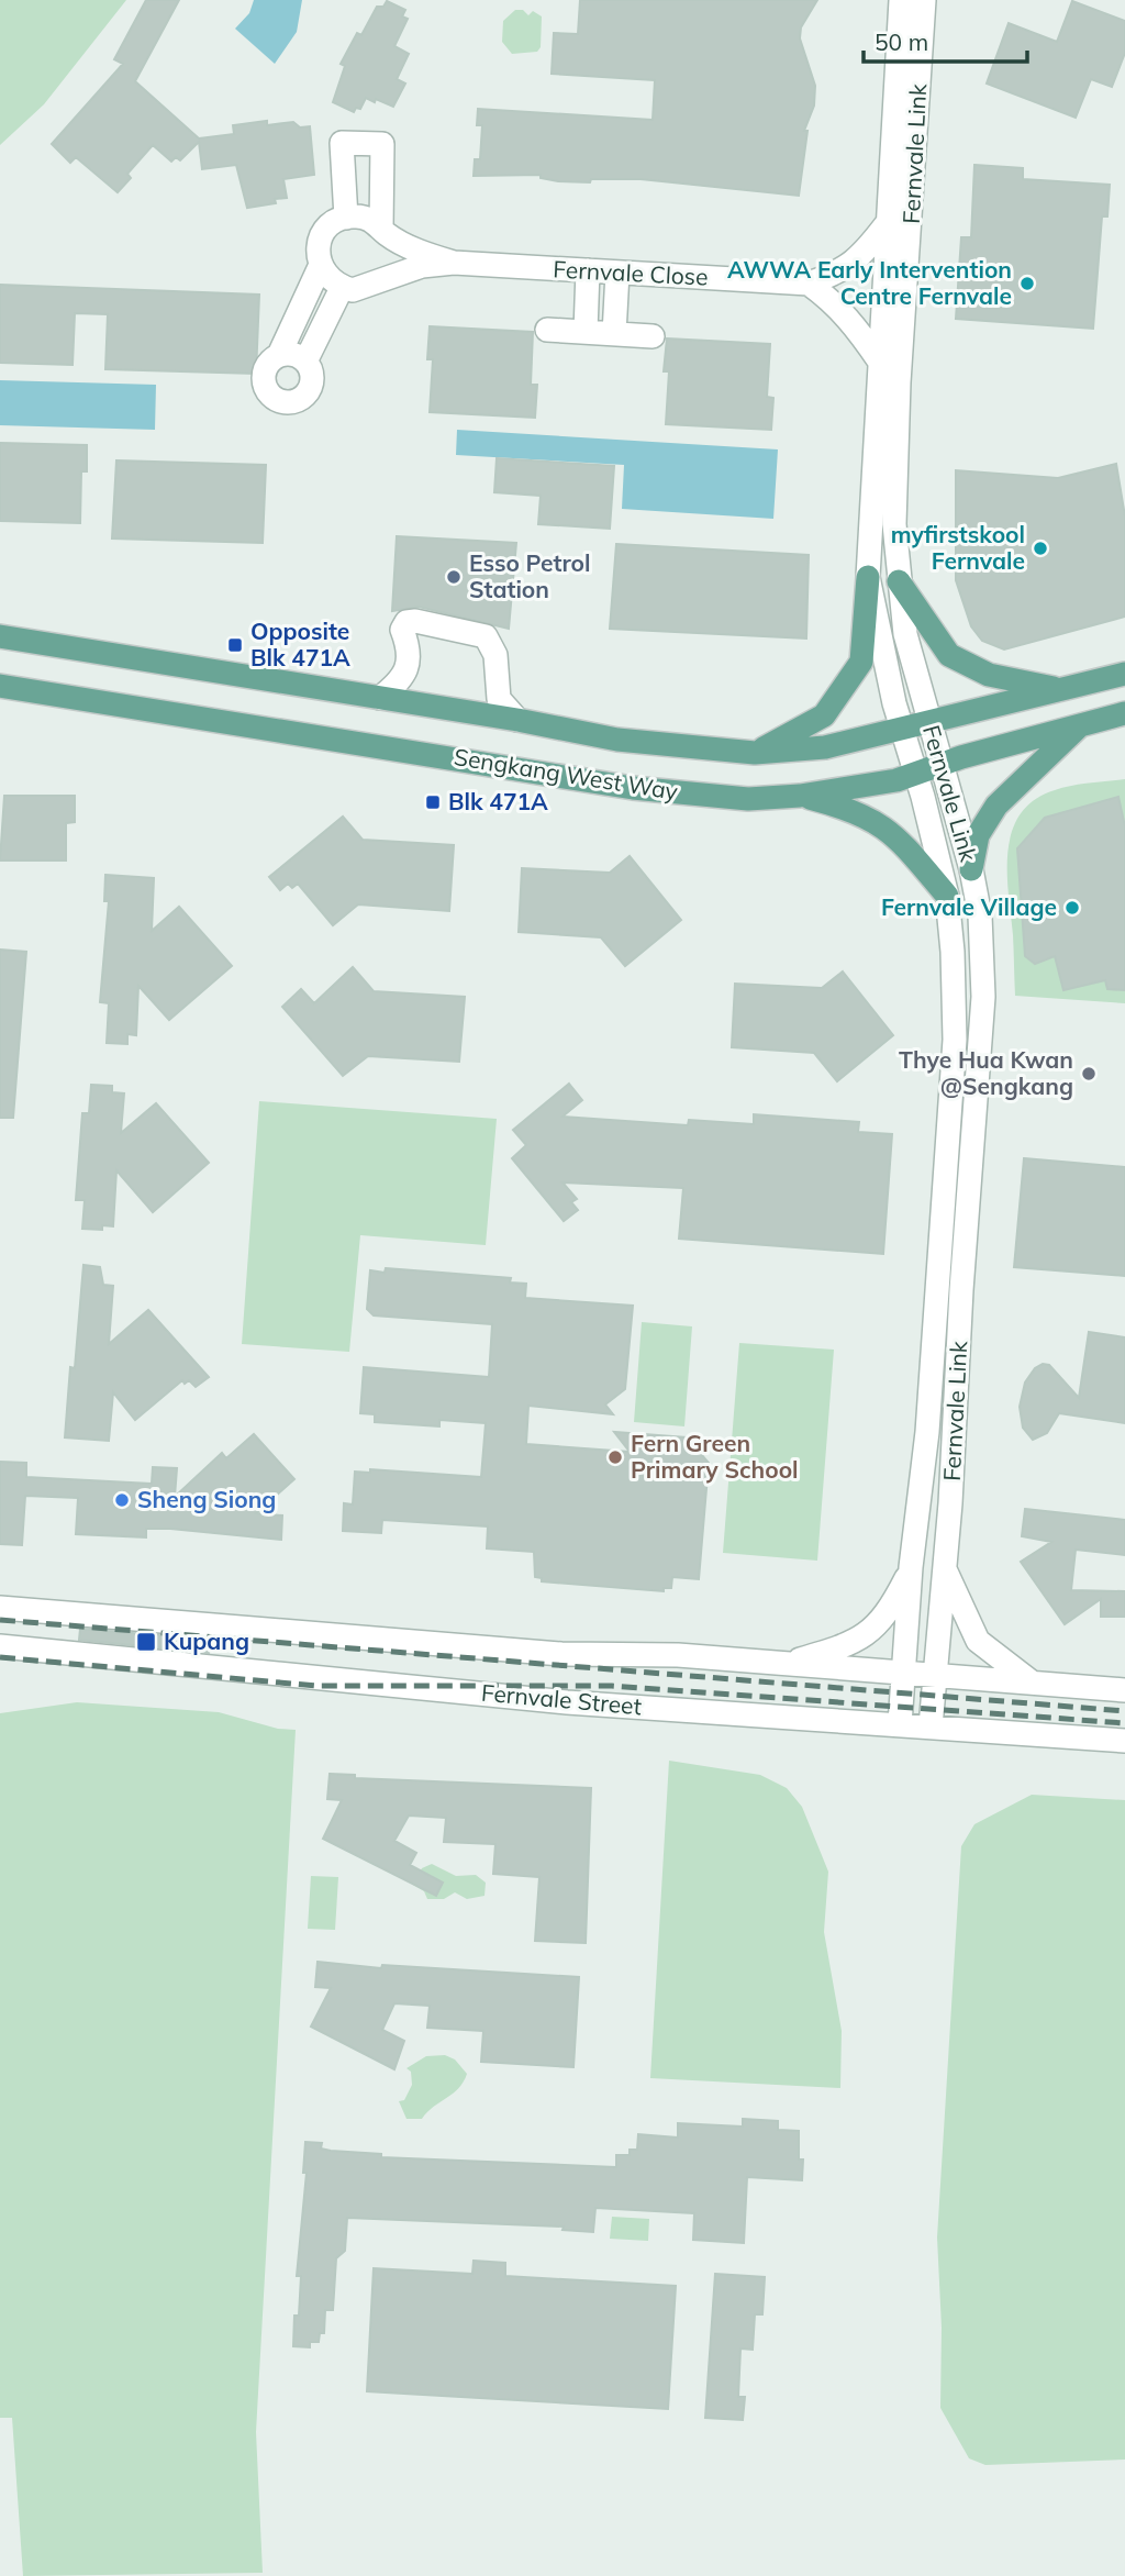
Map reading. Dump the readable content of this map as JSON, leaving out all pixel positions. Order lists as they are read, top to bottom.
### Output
{
  "streets": {
    "main road": ["Sengkang West Way"],
    "street": ["Fernvale Link", "Fernvale Close", "Fernvale Street"]
  },
  "crossings": [
    ["Fernvale Link", "Fernvale Close"],
    ["Fernvale Link", "Sengkang West Way"],
    ["Fernvale Link", "Fernvale Street"]
  ],
  "places": {
    "other": [
      "AWWA Early Intervention Centre Fernvale",
      "myfirstskool Fernvale",
      "Esso Petrol Station",
      "Fernvale Village",
      "Thye Hua Kwan @Sengkang",
      "Fern Green Primary School",
      "Sheng Siong"
    ],
    "transit": ["Opposite Blk 471A", "Blk 471A", "Kupang"]
  },
  "scale_bar": "50 m"
}
